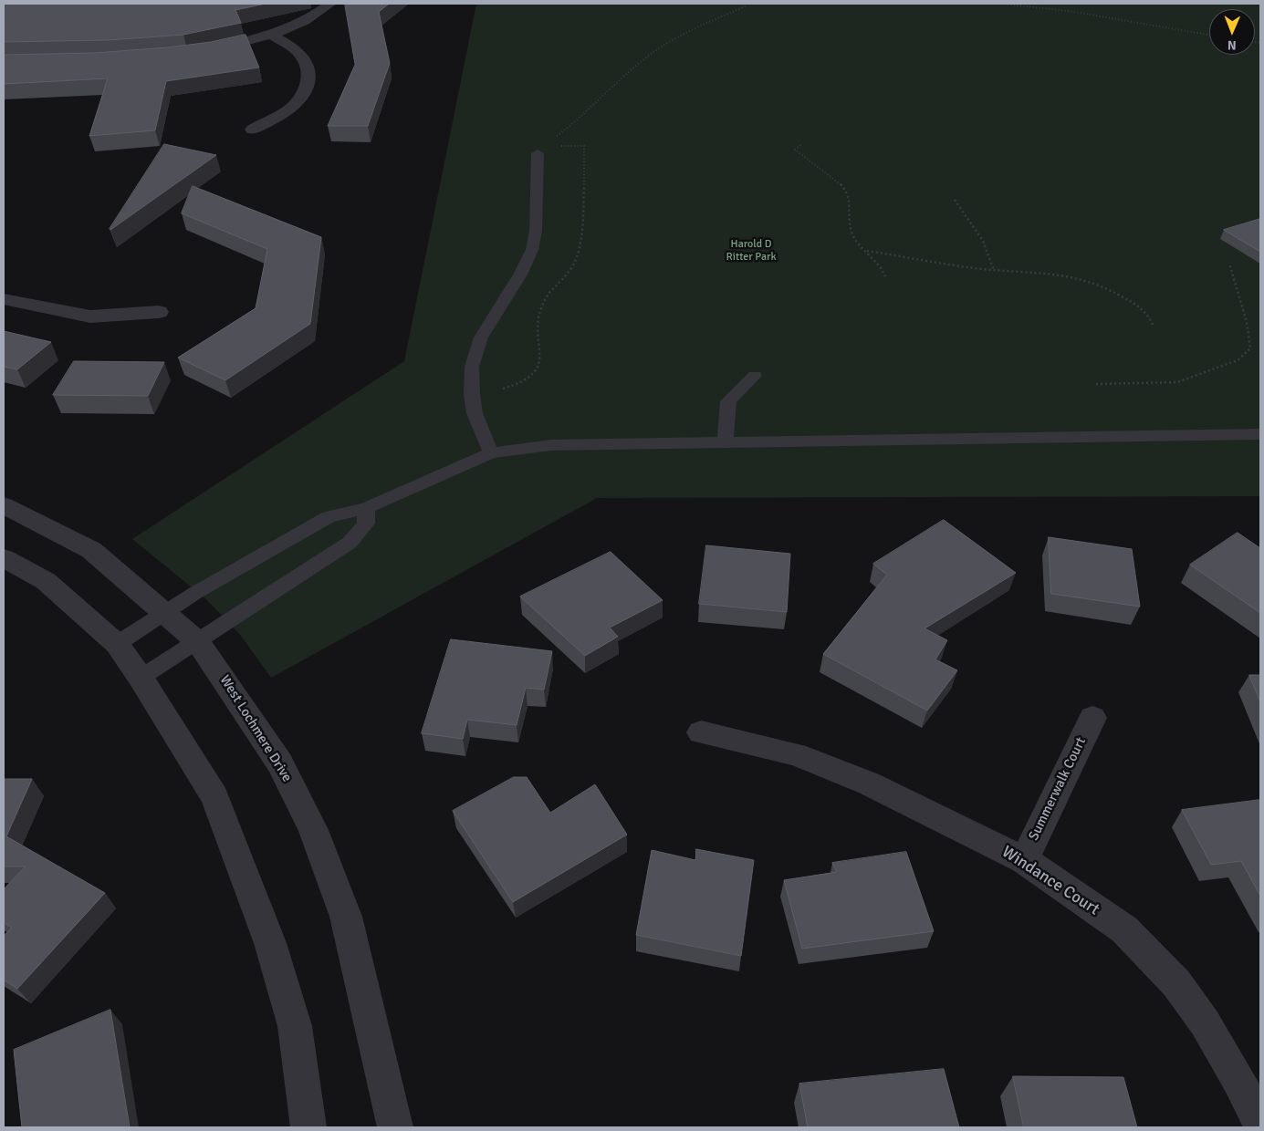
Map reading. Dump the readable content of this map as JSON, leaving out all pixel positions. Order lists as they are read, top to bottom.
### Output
{
  "streets": {
    "street": ["West Lochmere Drive", "Summerwalk Court", "Windance Court"]
  },
  "crossings": [
    ["Summerwalk Court", "Windance Court"]
  ],
  "parks": ["Harold D Ritter Park"],
  "north": "bottom"
}
